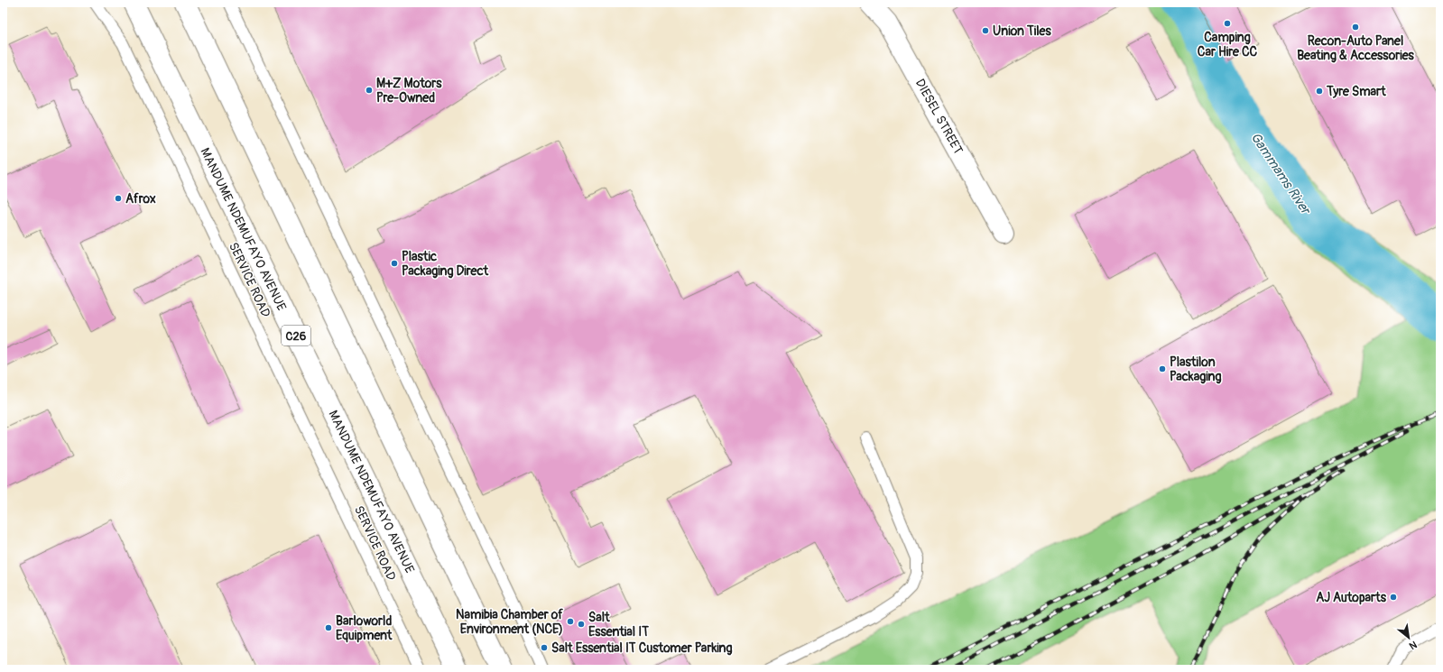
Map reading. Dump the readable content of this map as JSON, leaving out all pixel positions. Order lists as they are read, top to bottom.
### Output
{
  "streets": {
    "main road": ["DIESEL STREET", "MANDUME NDEMUFAYO AVENUE", "C26"],
    "lane": ["SERVICE ROAD"]
  },
  "water": ["Gammams River"],
  "places": [
    "Camping Car Hire CC",
    "Recon-Auto Panel Beating & Accessories",
    "Union Tiles",
    "M+Z Motors Pre-Owned",
    "Tyre Smart",
    "Afrox",
    "Plastic Packaging Direct",
    "Plastilon Packaging",
    "AJ Autoparts",
    "Namibia Chamber of Environment (NCE)",
    "Salt Essential IT",
    "Barloworld Equipment",
    "Salt Essential IT Customer Parking"
  ],
  "north": "bottom right"
}
